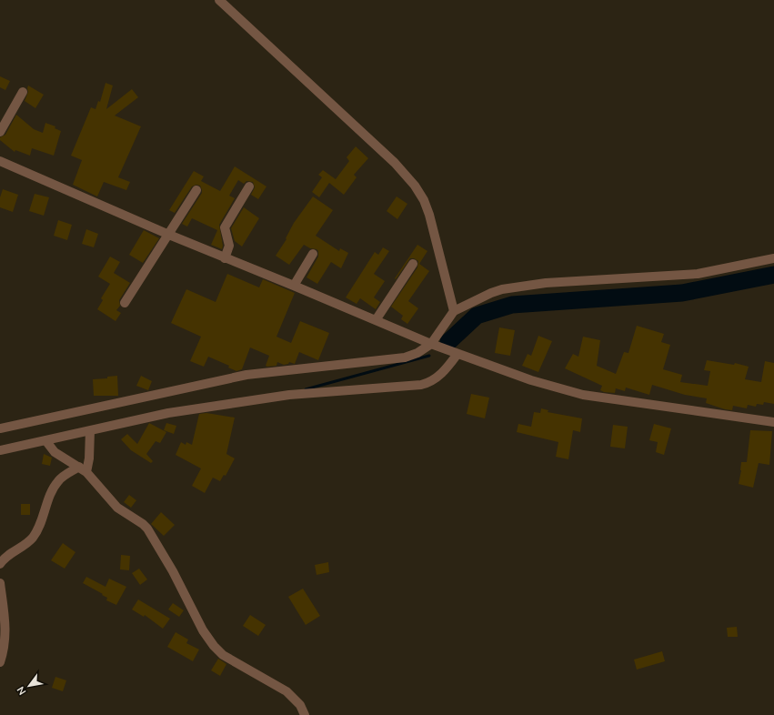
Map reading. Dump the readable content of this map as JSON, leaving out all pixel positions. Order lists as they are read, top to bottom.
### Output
{
  "north": "bottom left"
}
